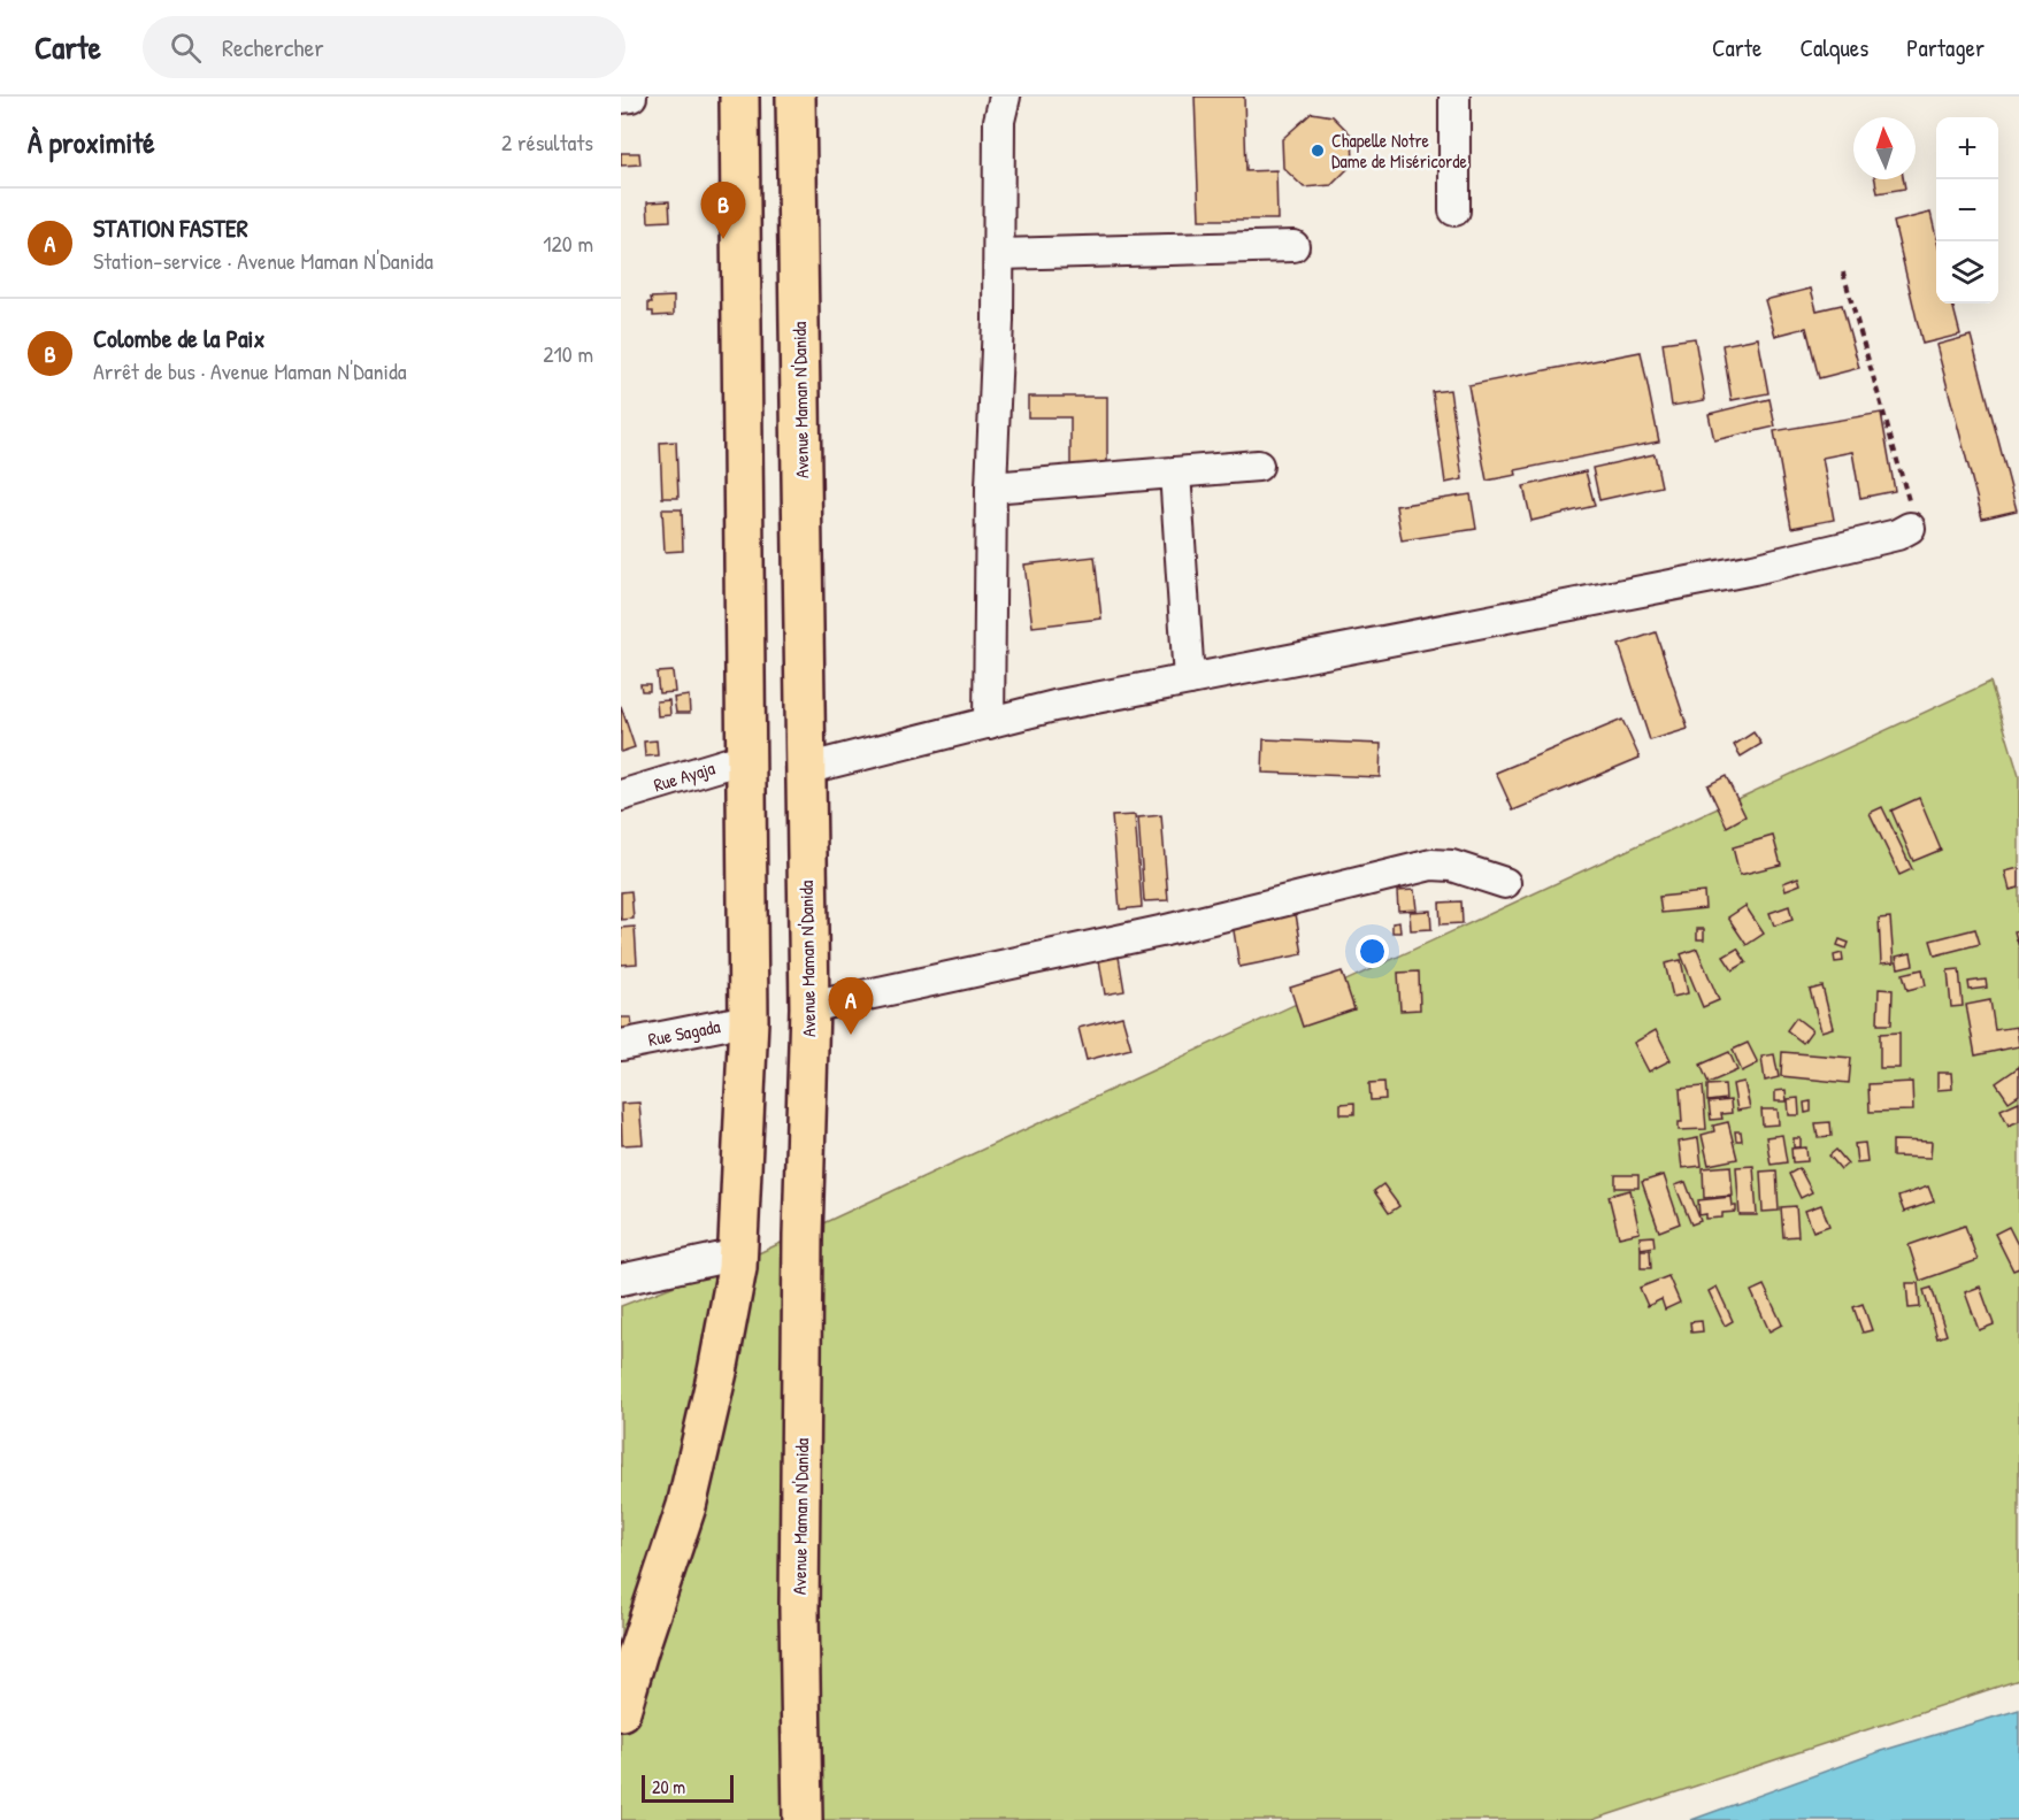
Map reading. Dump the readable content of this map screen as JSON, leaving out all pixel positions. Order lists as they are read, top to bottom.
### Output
{
  "streets": {
    "highway": ["Avenue Maman N'Danida"],
    "street": ["Rue Ayaja", "Rue Sagada"]
  },
  "places": ["Chapelle Notre Dame de Miséricorde"],
  "scale_bar": "20 m",
  "north": "top",
  "page": {
    "header": "Carte",
    "search": "Rechercher",
    "nav": ["Carte", "Calques", "Partager"],
    "heading": ["À proximité", "2 résultats"],
    "map_buttons": ["+", "−"],
    "pins": ["B", "A"],
    "list": [
      {
        "mark": "A",
        "name": "STATION FASTER",
        "note": "Station-service · Avenue Maman N'Danida",
        "value": "120 m"
      },
      {
        "mark": "B",
        "name": "Colombe de la Paix",
        "note": "Arrêt de bus · Avenue Maman N'Danida",
        "value": "210 m"
      }
    ],
    "scale": "20 m"
  }
}
